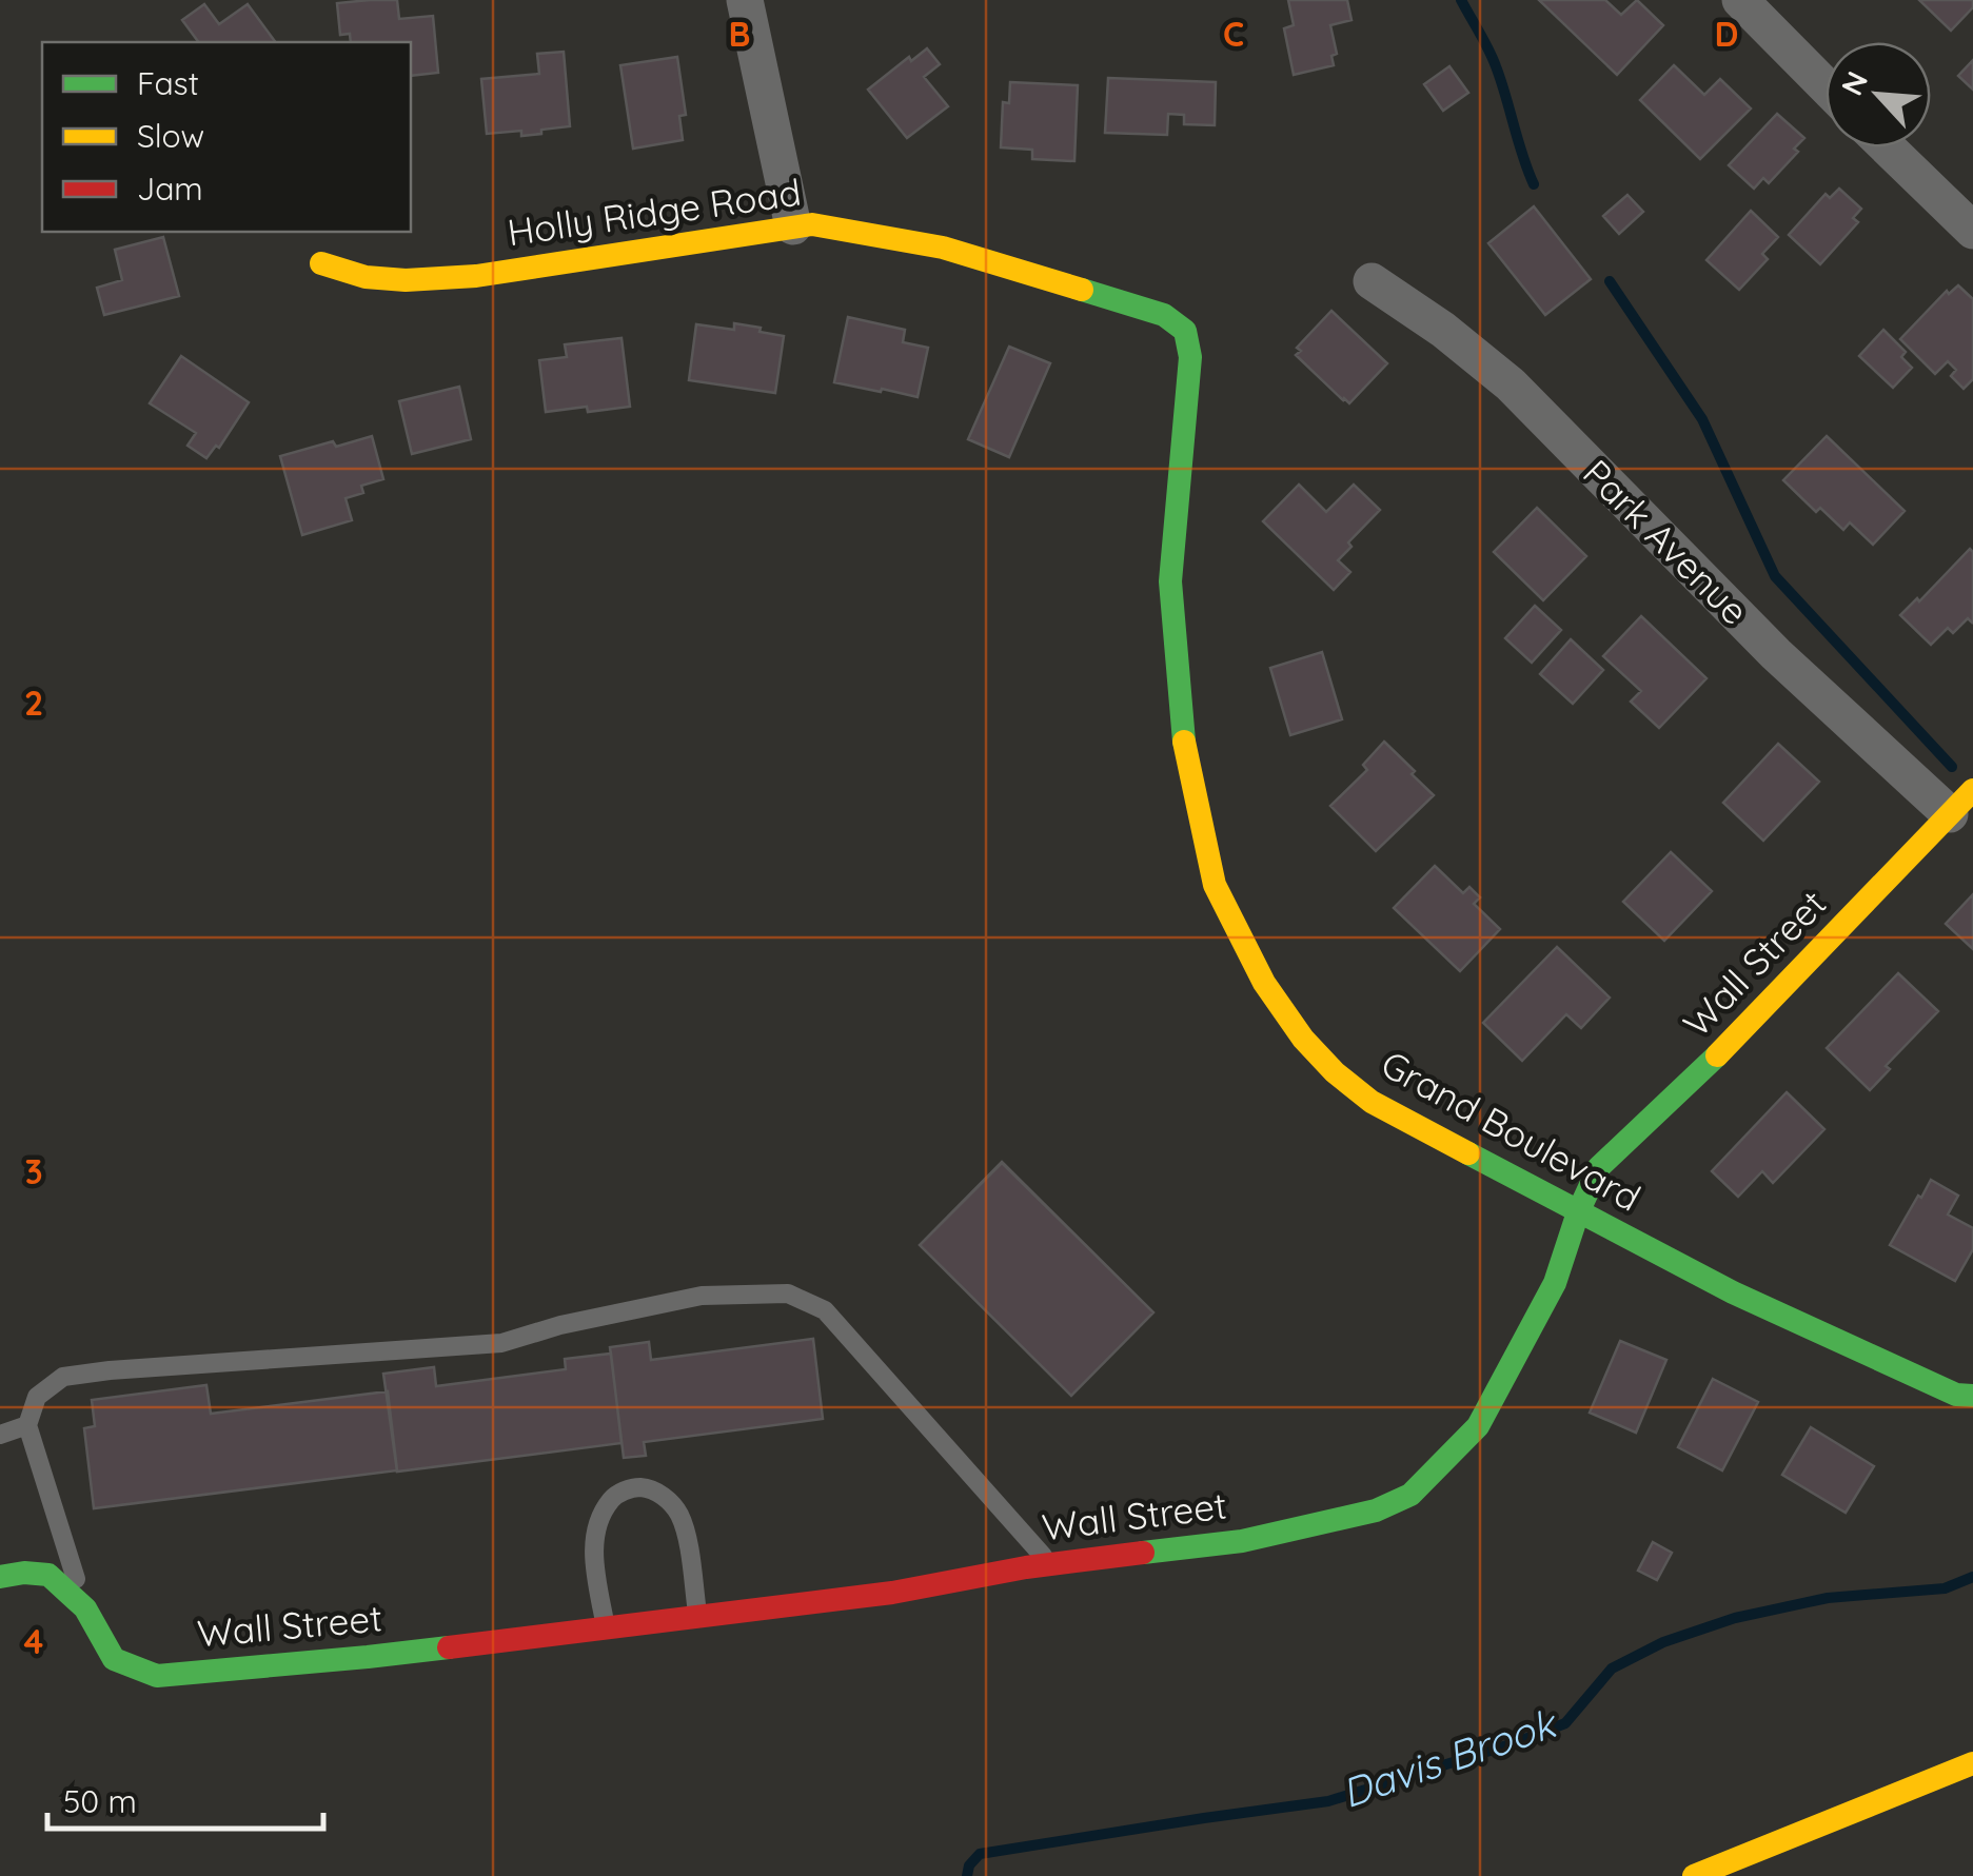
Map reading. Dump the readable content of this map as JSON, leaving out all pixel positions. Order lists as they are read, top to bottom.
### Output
{
  "streets": {
    "main road": ["Holly Ridge Road", "Wall Street", "Grand Boulevard"],
    "street": ["Park Avenue"]
  },
  "crossings": [
    ["Holly Ridge Road", "Grand Boulevard"],
    ["Park Avenue", "Wall Street"],
    ["Wall Street", "Grand Boulevard"]
  ],
  "water": ["Davis Brook"],
  "legend": ["Fast", "Slow", "Jam"],
  "scale_bar": "50 m",
  "north": "top left",
  "grid": {
    "columns": ["B", "C", "D"],
    "rows": ["2", "3", "4"]
  }
}
